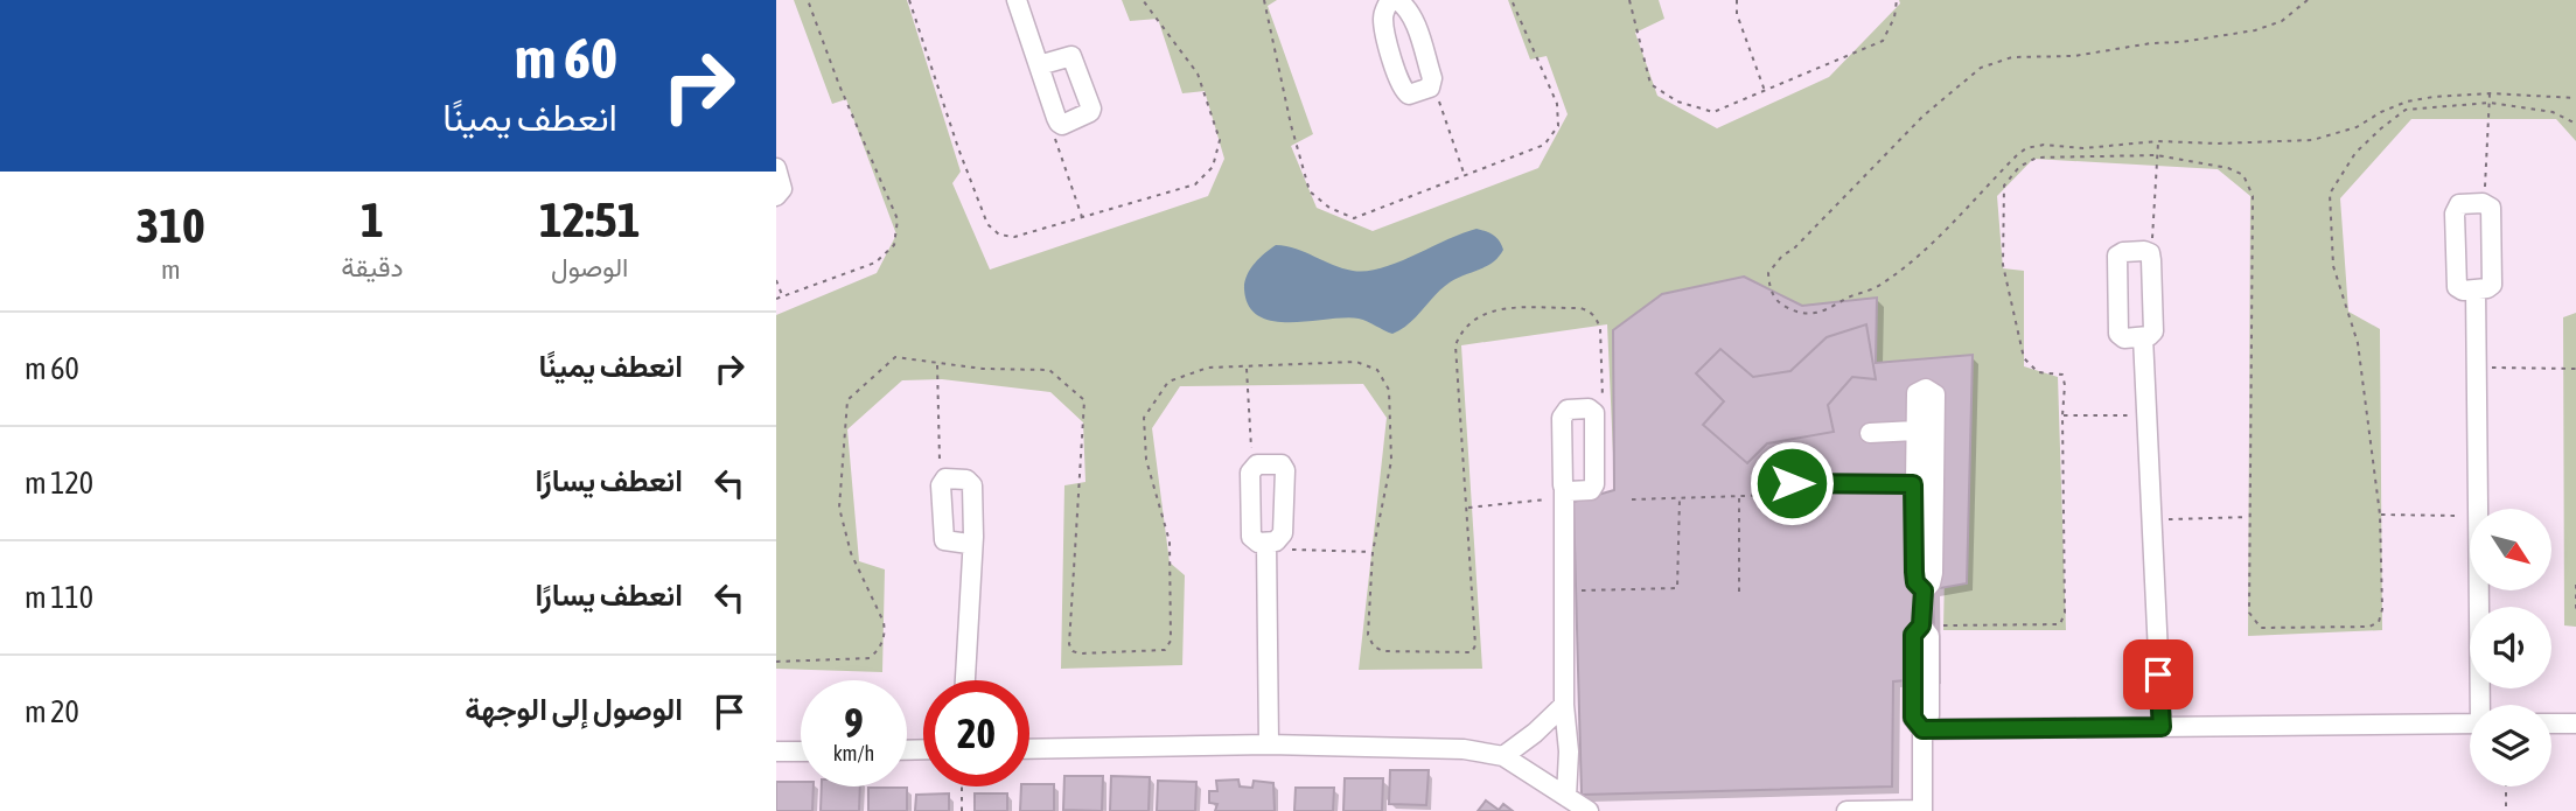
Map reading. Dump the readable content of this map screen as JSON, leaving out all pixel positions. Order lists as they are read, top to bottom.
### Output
{
  "north": "bottom right",
  "page": {
    "turn": ["60 m", "انعطف يمينًا"],
    "eta": [
      "12:51",
      "الوصول",
      "1",
      "دقيقة",
      "310",
      "m"
    ],
    "list": [
      {
        "name": "انعطف يمينًا",
        "value": "60 m"
      },
      {
        "name": "انعطف يسارًا",
        "value": "120 m"
      },
      {
        "name": "انعطف يسارًا",
        "value": "110 m"
      },
      {
        "name": "الوصول إلى الوجهة",
        "value": "20 m"
      }
    ],
    "speed": "9 km/h",
    "limit": "20"
  }
}
